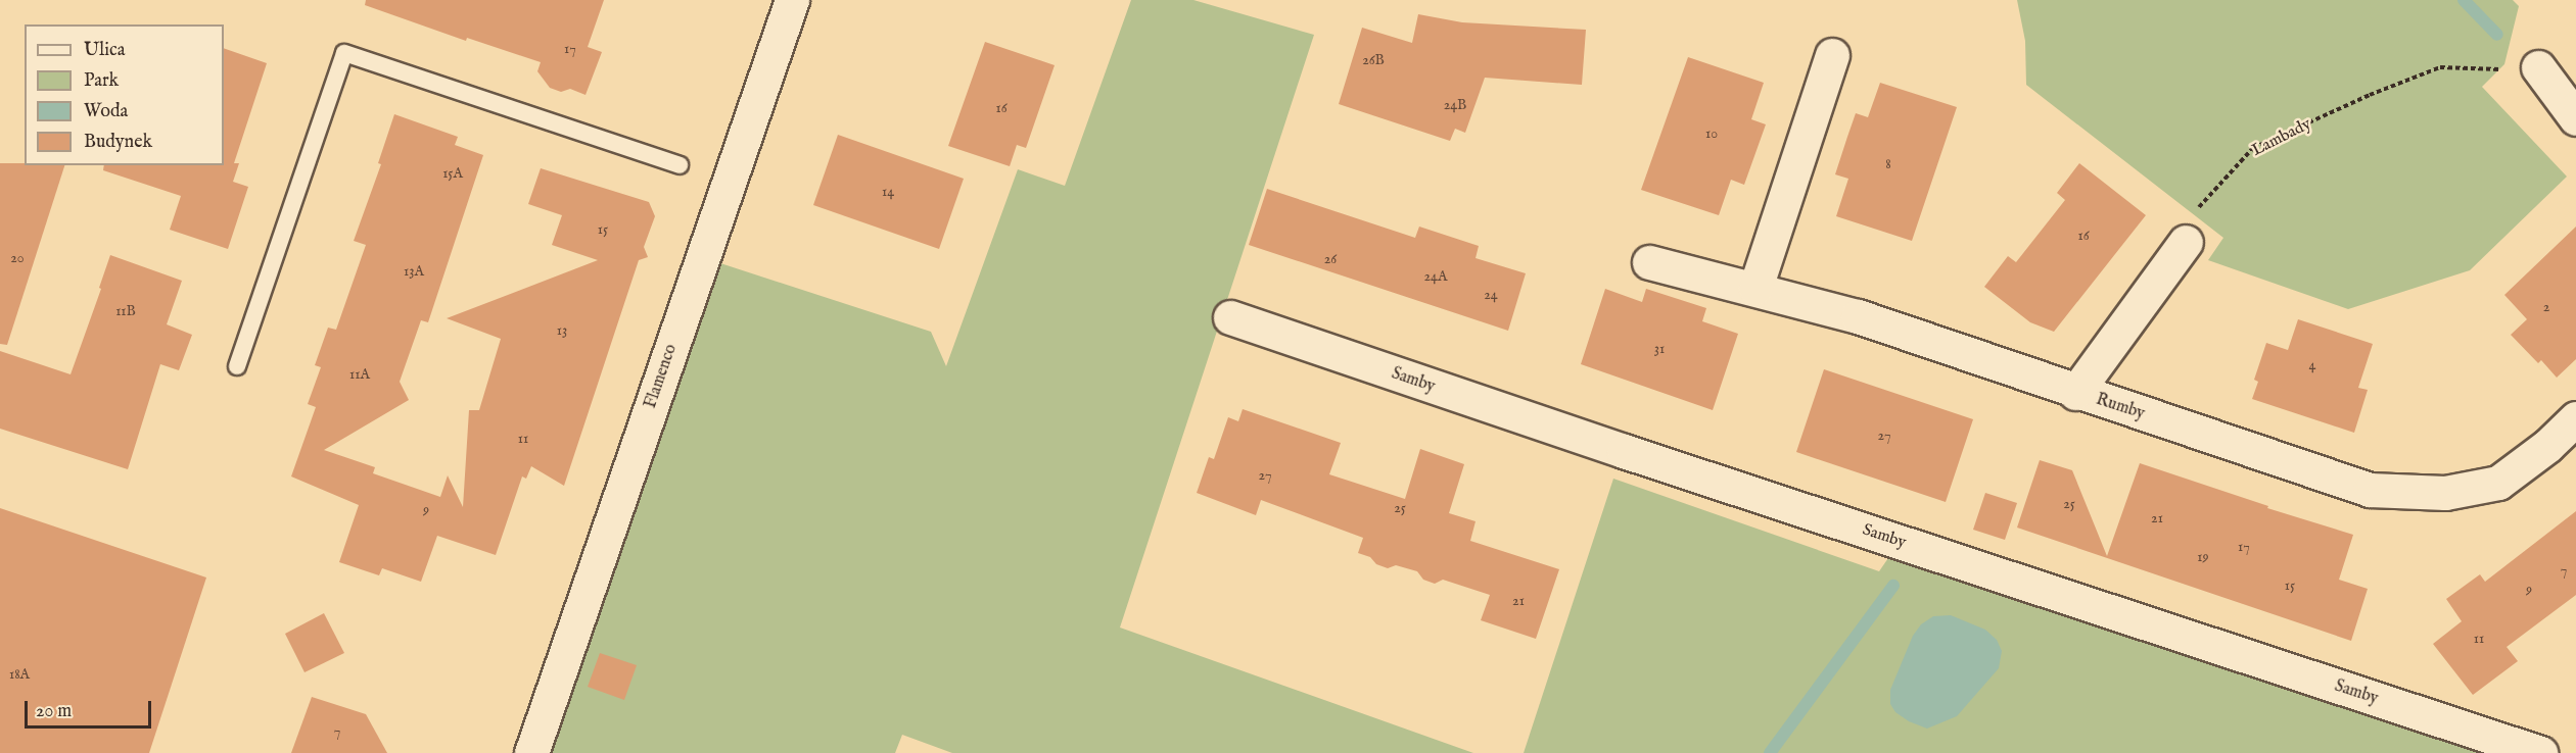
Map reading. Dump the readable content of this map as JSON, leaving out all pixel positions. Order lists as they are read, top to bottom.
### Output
{
  "streets": {
    "street": ["Flamenco", "Samby", "Rumby"],
    "path": ["Lambady"]
  },
  "house_numbers": [
    "17",
    "26B",
    "24B",
    "16",
    "10",
    "8",
    "15A",
    "14",
    "15",
    "16",
    "20",
    "26",
    "13A",
    "24A",
    "24",
    "2",
    "11B",
    "13",
    "31",
    "4",
    "11A",
    "27",
    "11",
    "27",
    "25",
    "25",
    "9",
    "21",
    "17",
    "19",
    "7",
    "15",
    "9",
    "21",
    "11",
    "18A",
    "7"
  ],
  "legend": [
    "Ulica",
    "Park",
    "Woda",
    "Budynek"
  ],
  "scale_bar": "20 m"
}
